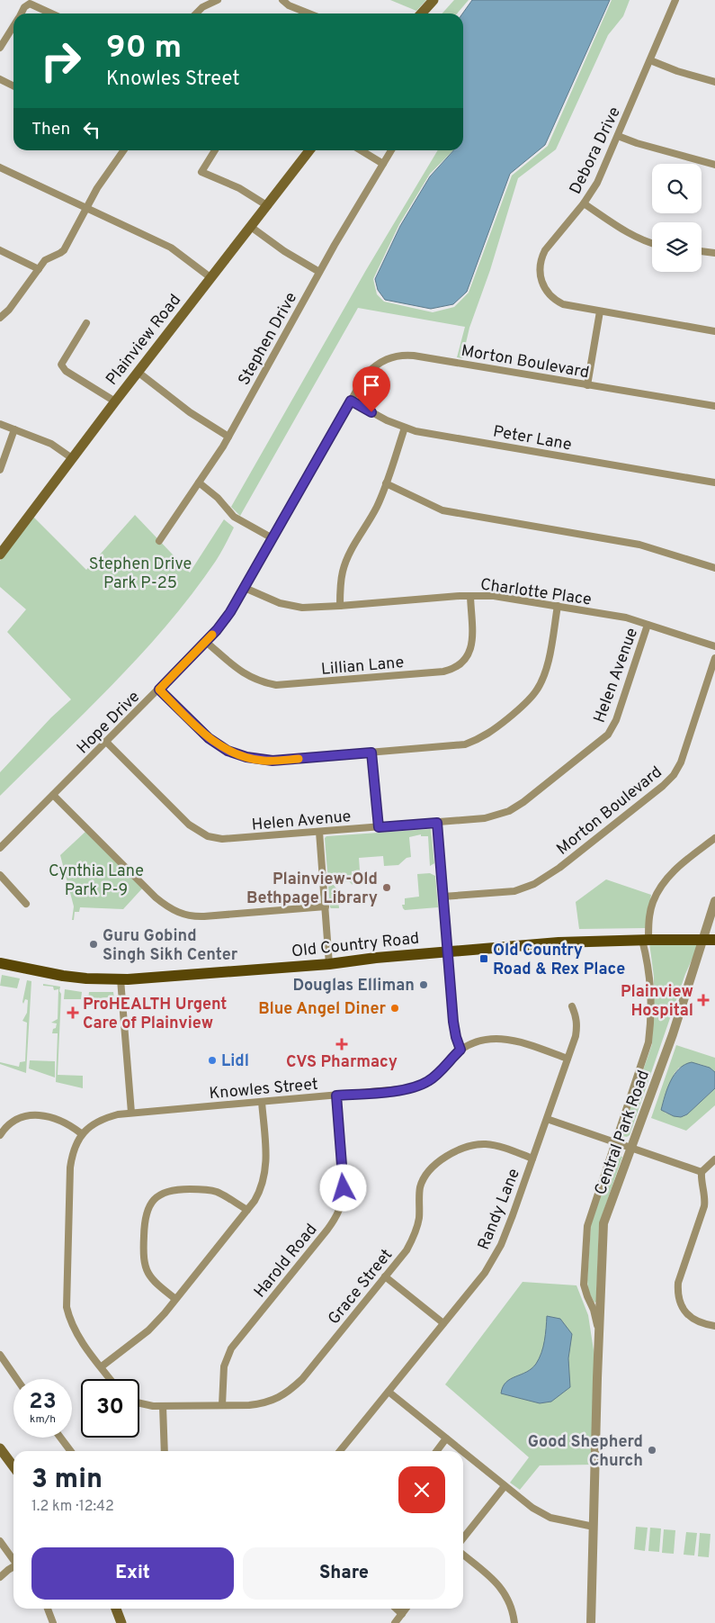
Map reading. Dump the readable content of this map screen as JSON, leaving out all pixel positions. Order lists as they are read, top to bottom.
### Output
{
  "streets": {
    "main road": ["Plainview Road", "Old Country Road"],
    "street": [
      "Debora Drive",
      "Stephen Drive",
      "Morton Boulevard",
      "Peter Lane",
      "Charlotte Place",
      "Lillian Lane",
      "Helen Avenue",
      "Hope Drive",
      "Knowles Street",
      "Central Park Road",
      "Randy Lane",
      "Harold Road",
      "Grace Street"
    ]
  },
  "crossings": [
    ["Morton Boulevard", "Peter Lane"],
    ["Morton Boulevard", "Hope Drive"],
    ["Peter Lane", "Hope Drive"],
    ["Charlotte Place", "Lillian Lane"],
    ["Charlotte Place", "Helen Avenue"],
    ["Charlotte Place", "Hope Drive"],
    ["Lillian Lane", "Hope Drive"],
    ["Helen Avenue", "Hope Drive"],
    ["Old Country Road", "Central Park Road"],
    ["Knowles Street", "Randy Lane"],
    ["Knowles Street", "Harold Road"],
    ["Randy Lane", "Grace Street"],
    ["Harold Road", "Grace Street"]
  ],
  "parks": ["Stephen Drive Park P-25", "Cynthia Lane Park P-9"],
  "places": {
    "other": [
      "Plainview-Old Bethpage Library",
      "Guru Gobind Singh Sikh Center",
      "Douglas Elliman",
      "Blue Angel Diner",
      "Lidl",
      "Good Shepherd Church"
    ],
    "transit": ["Old Country Road & Rex Place"],
    "health": ["Plainview Hospital", "ProHEALTH Urgent Care of Plainview", "CVS Pharmacy"]
  },
  "page": {
    "turn": ["90 m", "Knowles Street"],
    "then": "Then",
    "speed": "23 km/h",
    "limit": "30",
    "heading": ["3 min", "1.2 km · 12:42"],
    "buttons": ["Exit", "Share"]
  }
}
